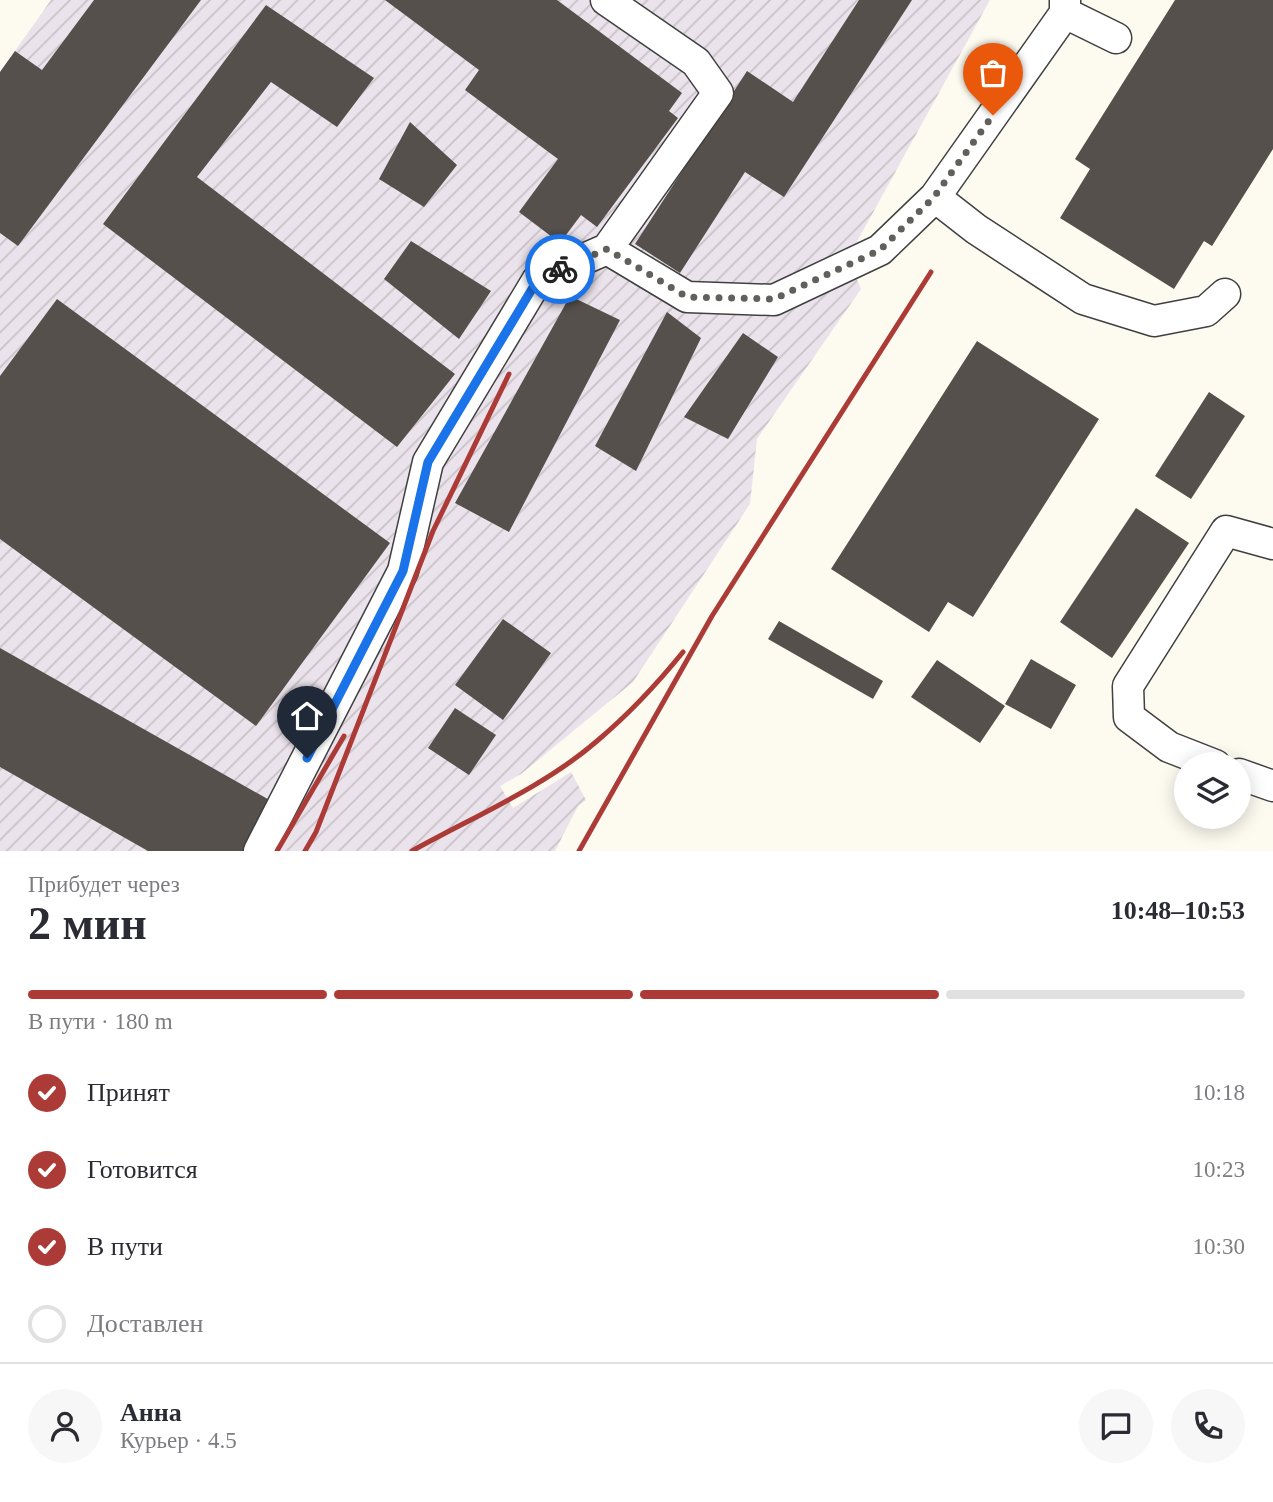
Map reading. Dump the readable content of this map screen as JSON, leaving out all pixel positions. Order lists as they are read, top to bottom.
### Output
{
  "page": {
    "heading": ["2 мин", "Прибудет через", "10:48–10:53"],
    "panel": ["Анна", "Курьер · 4.5"],
    "bar": "В пути · 180 m",
    "list": [
      ["Принят", "10:18"],
      ["Готовится", "10:23"],
      ["В пути", "10:30"],
      "Доставлен"
    ]
  }
}
